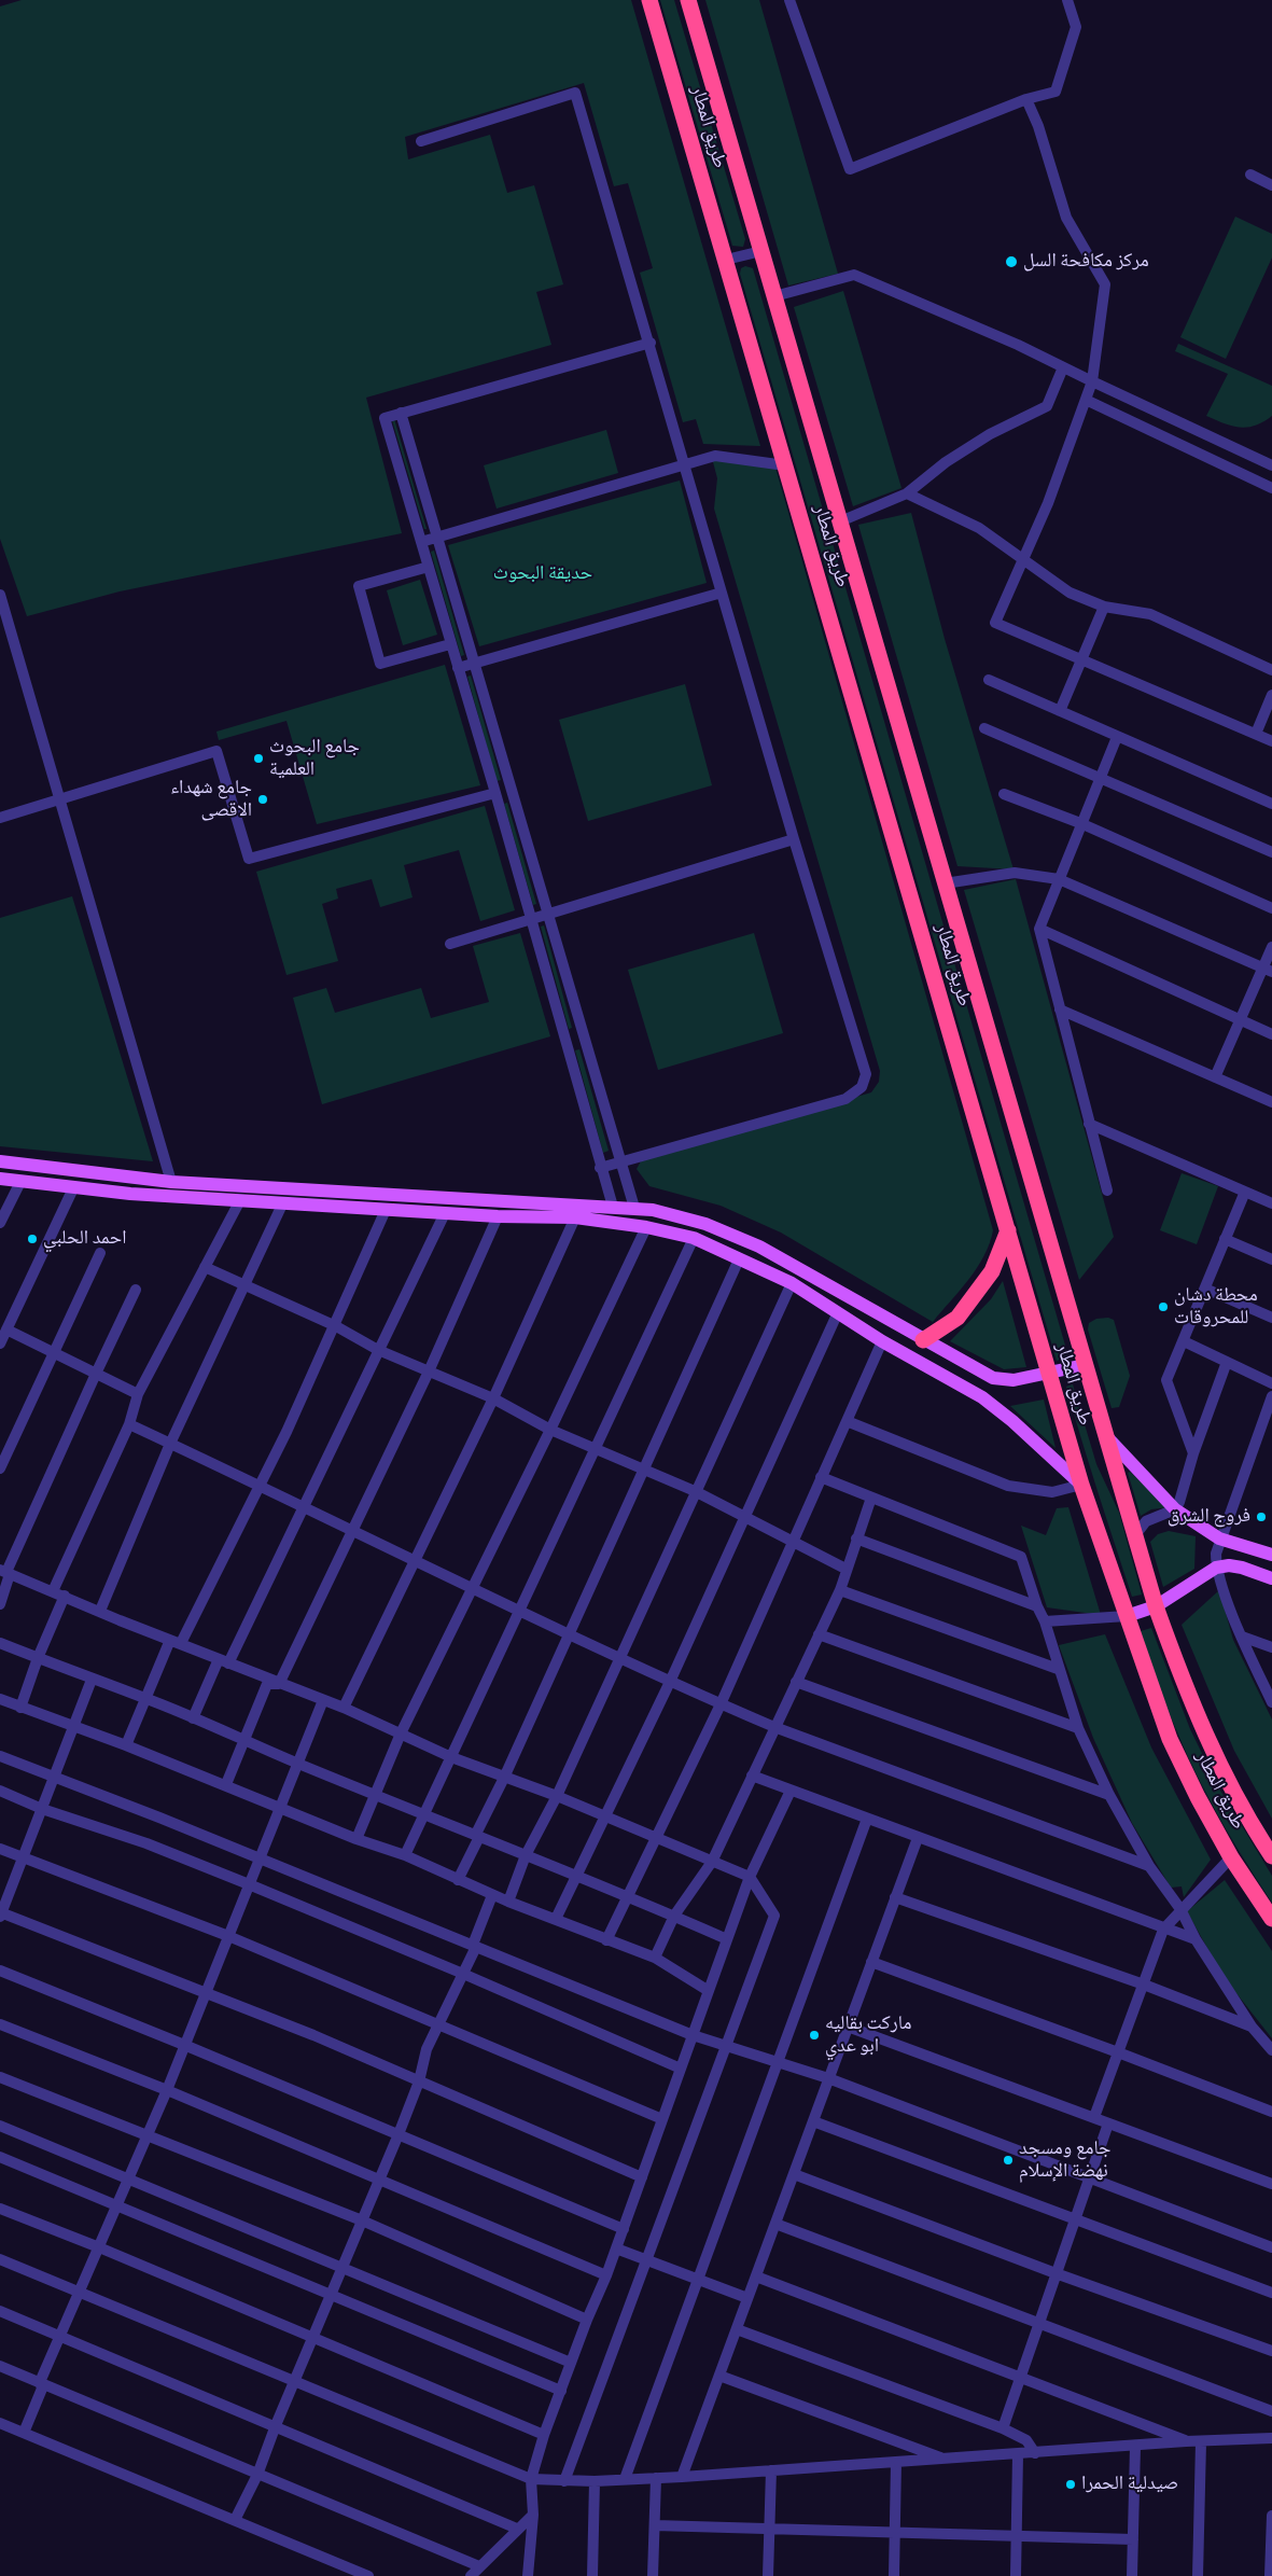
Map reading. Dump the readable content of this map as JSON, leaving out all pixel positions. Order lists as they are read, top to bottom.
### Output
{
  "streets": {
    "highway": ["طريق المطار"]
  },
  "parks": ["حديقة البحوث"],
  "places": [
    "مركز مكافحة السل",
    "جامع البحوث العلمية",
    "جامع شهداء الاقصى",
    "احمد الحلبي",
    "محطة دشان للمحروقات",
    "فروج الشرق",
    "ماركت بقاليه ابو عدي",
    "جامع ومسجد نهضة الإسلام",
    "صيدلية الحمرا"
  ]
}
